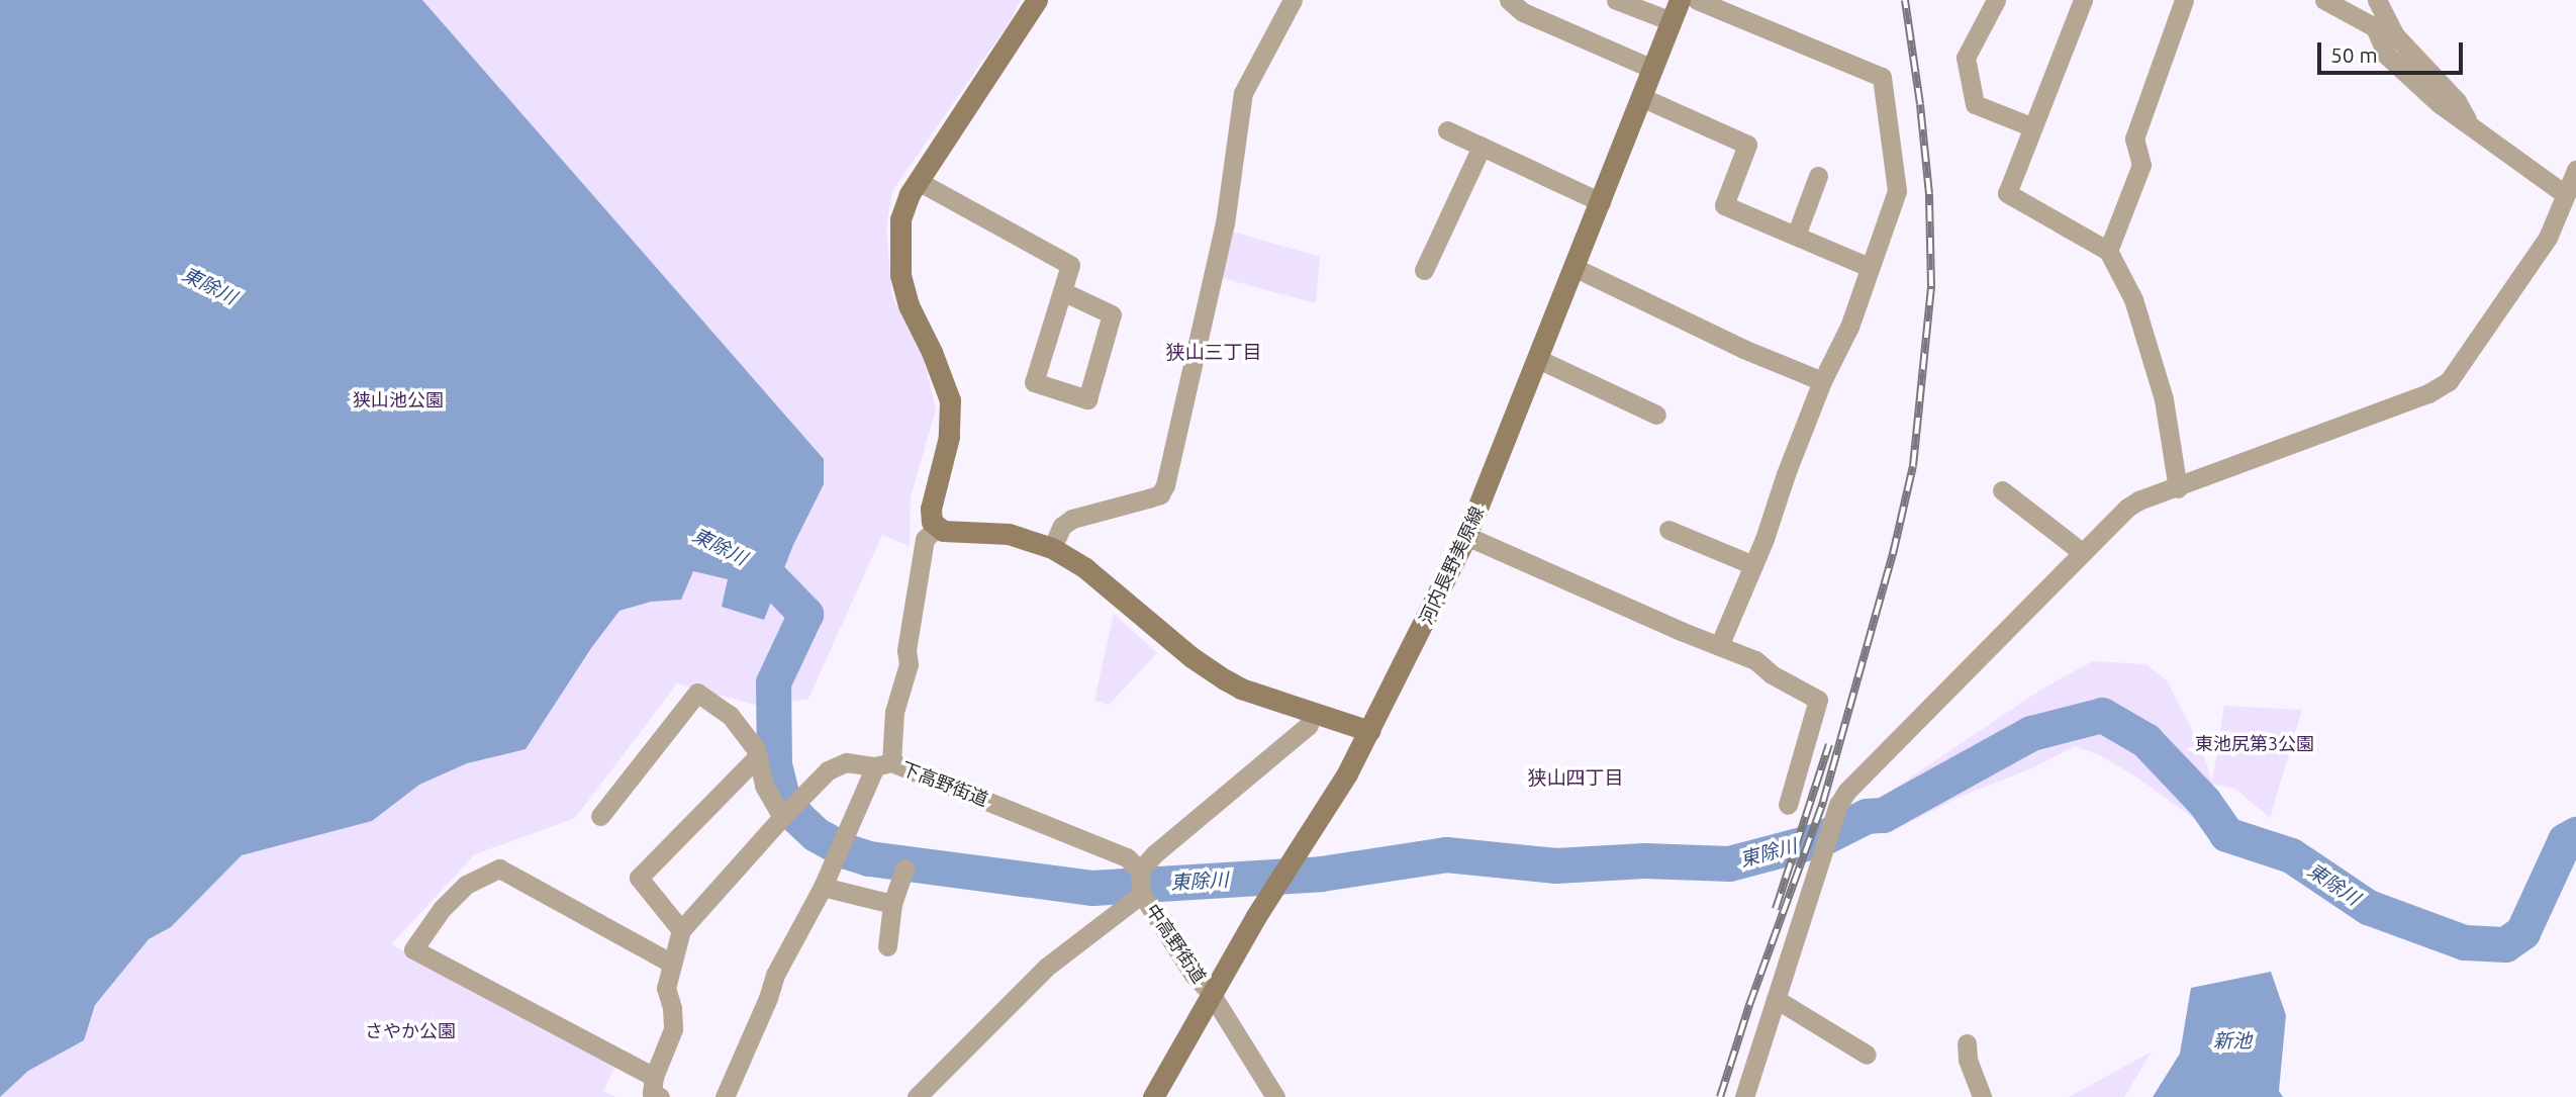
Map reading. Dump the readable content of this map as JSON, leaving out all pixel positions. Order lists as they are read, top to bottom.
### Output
{
  "streets": {
    "main road": ["河内長野美原線"],
    "street": ["下高野街道", "中高野街道"]
  },
  "crossings": [
    ["河内長野美原線", "中高野街道"],
    ["下高野街道", "中高野街道"]
  ],
  "districts": ["狭山三丁目", "狭山四丁目"],
  "water": ["東除川", "新池"],
  "parks": ["狭山池公園", "東池尻第3公園", "さやか公園"],
  "scale_bar": "50 m"
}
